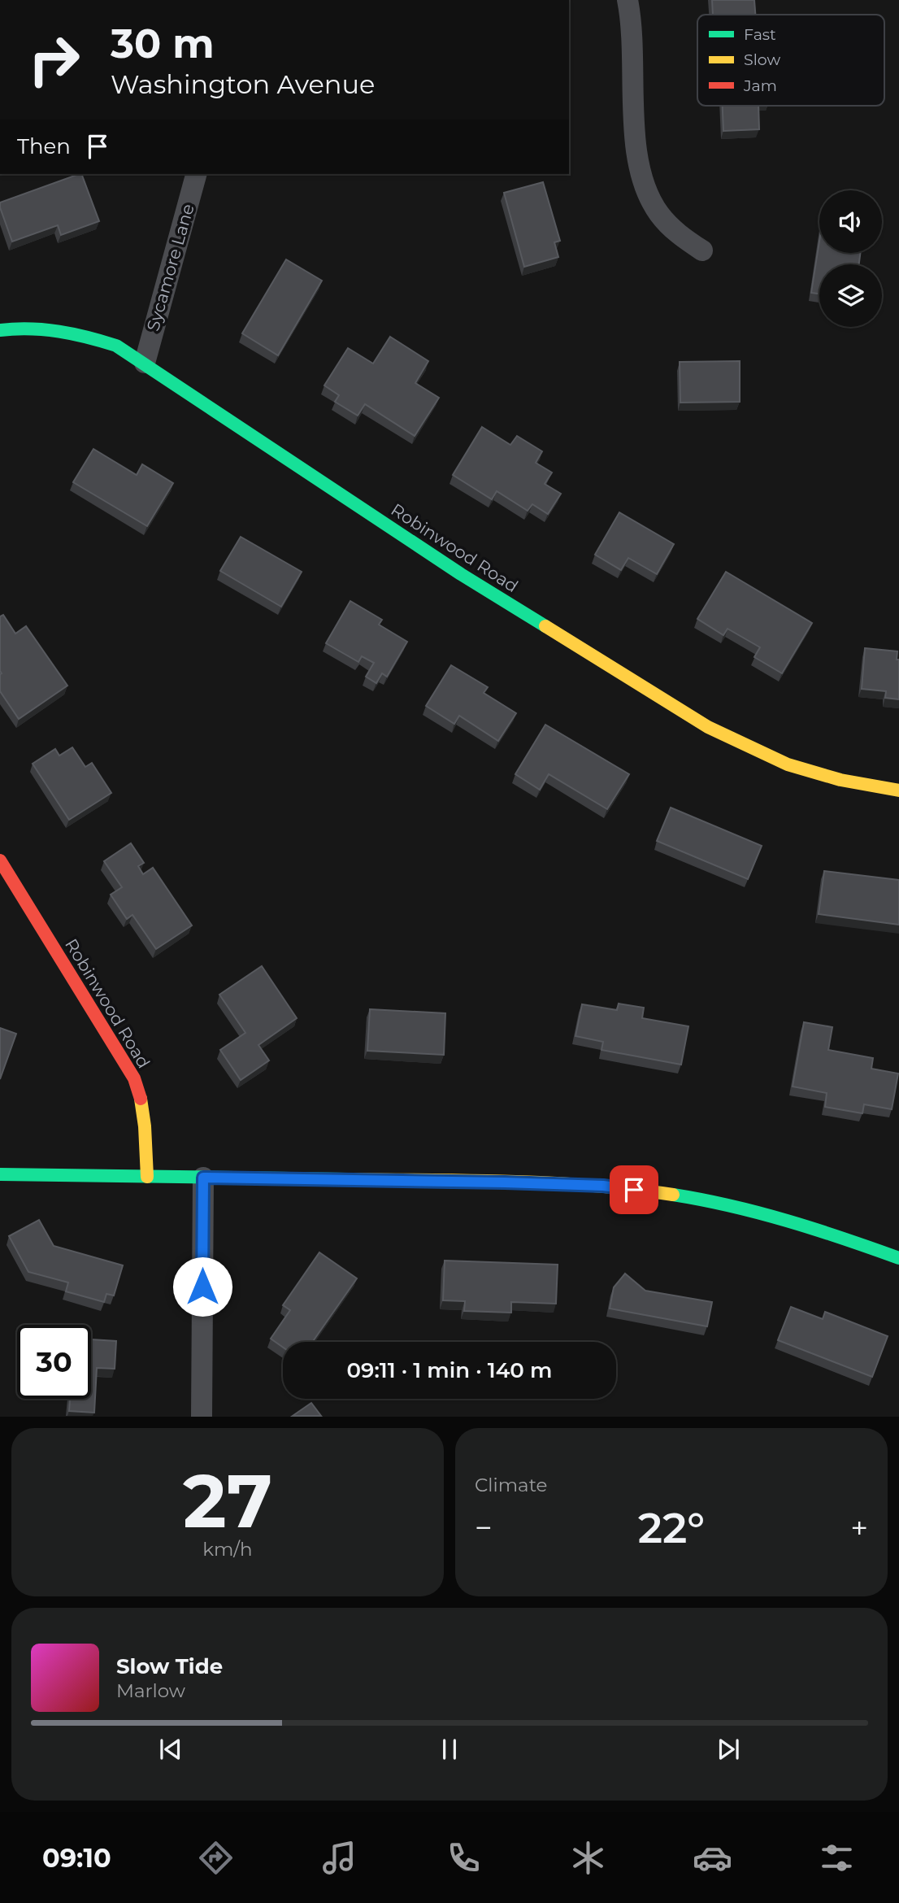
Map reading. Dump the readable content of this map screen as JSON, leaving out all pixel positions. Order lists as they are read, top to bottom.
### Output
{
  "streets": {
    "street": ["Sycamore Lane", "Robinwood Road"]
  },
  "crossings": [
    ["Sycamore Lane", "Robinwood Road"]
  ],
  "legend": ["Fast", "Slow", "Jam"],
  "page": {
    "turn": ["30 m", "Washington Avenue"],
    "then": "Then",
    "limit": "30",
    "trip": "09:11 · 1 min · 140 m",
    "tile": [
      ["27", "km/h"],
      "Climate"
    ],
    "heat": ["−", "22°", "+"],
    "song": ["Slow Tide", "Marlow"],
    "tabs": "09:10"
  }
}
